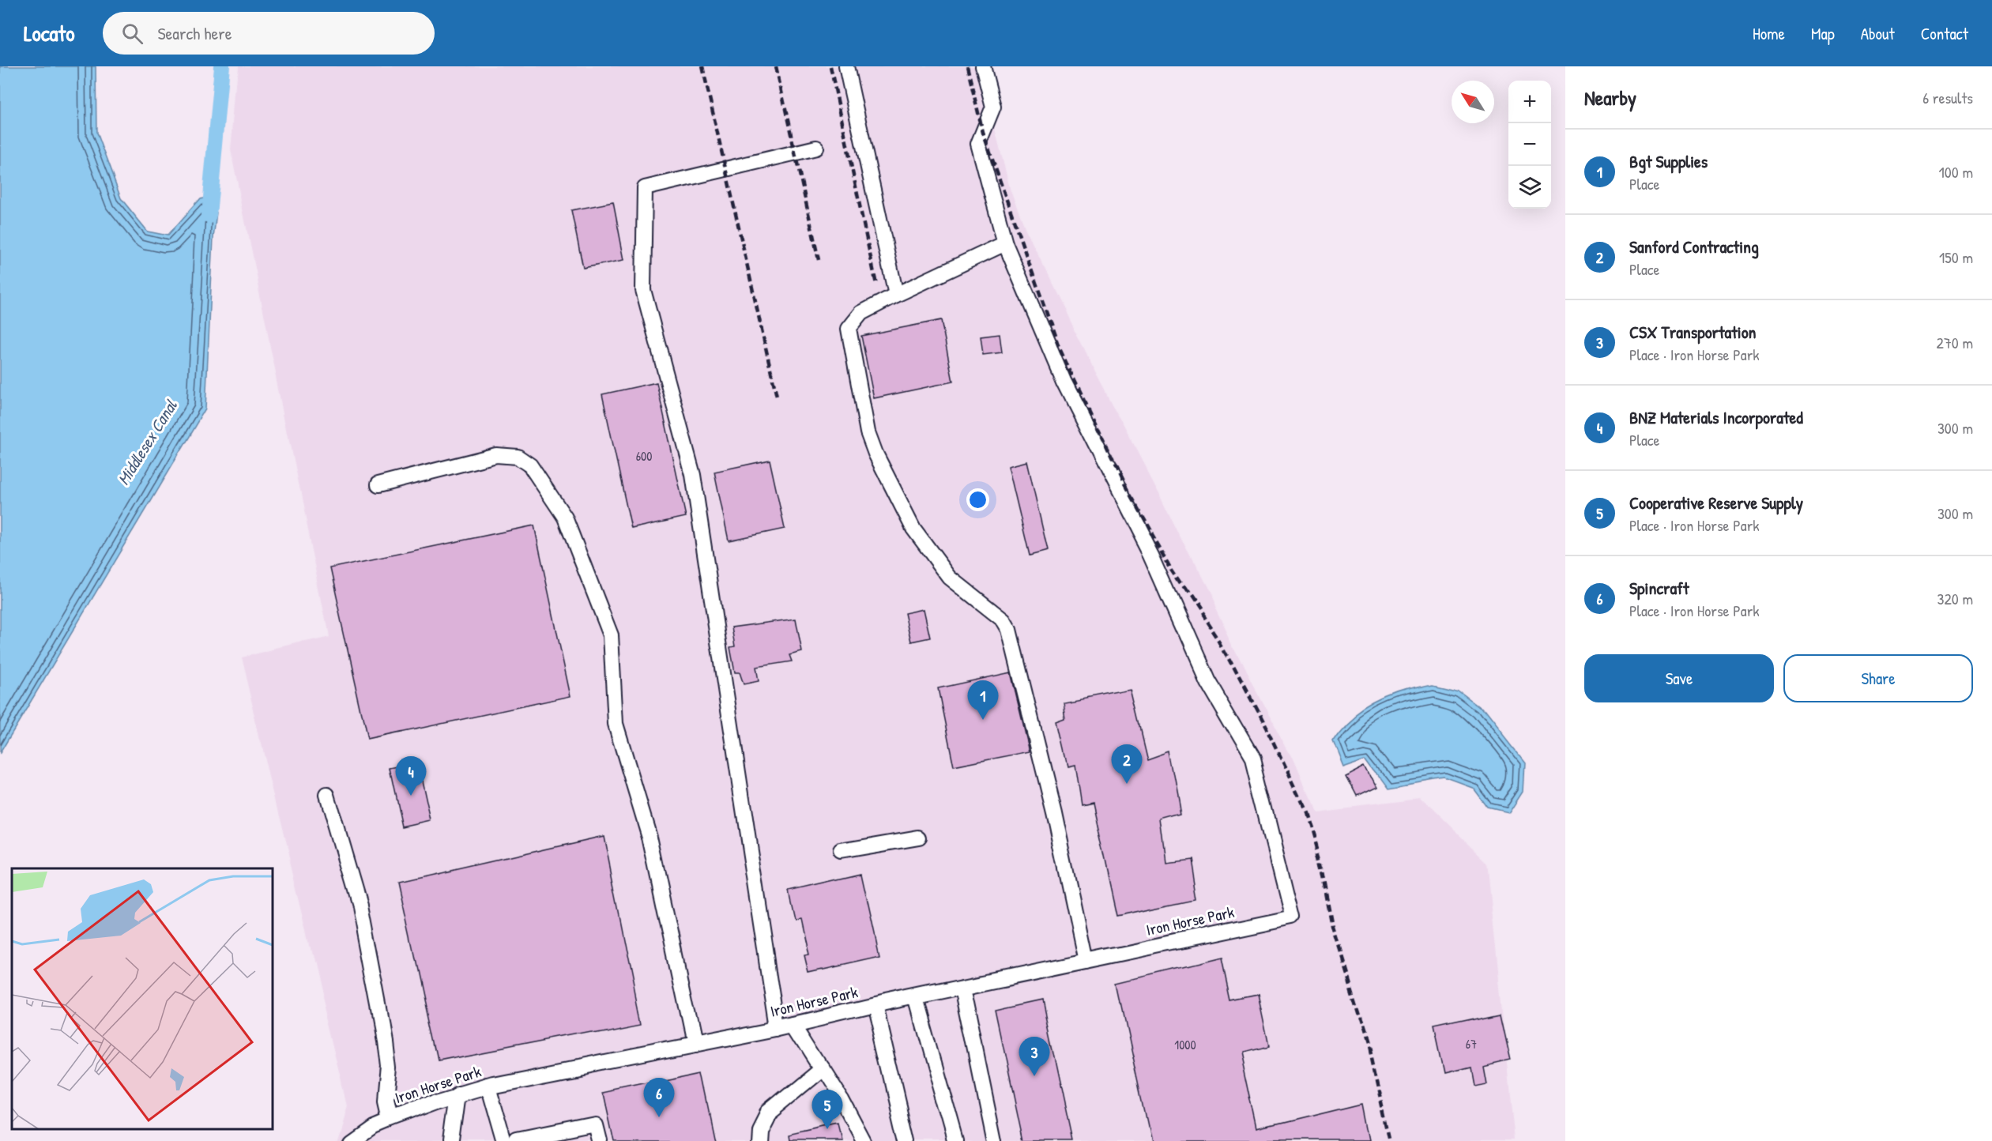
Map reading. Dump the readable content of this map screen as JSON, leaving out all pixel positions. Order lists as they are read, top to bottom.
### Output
{
  "streets": {
    "street": ["Iron Horse Park"]
  },
  "water": ["Middlesex Canal"],
  "house_numbers": ["600", "67", "1000"],
  "north": "top left",
  "page": {
    "header": "Locato",
    "search": "Search here",
    "nav": [
      "Home",
      "Map",
      "About",
      "Contact"
    ],
    "heading": ["Nearby", "6 results"],
    "map_buttons": ["+", "−"],
    "list": [
      {
        "mark": "1",
        "name": "Bgt Supplies",
        "note": "Place",
        "value": "100 m"
      },
      {
        "mark": "2",
        "name": "Sanford Contracting",
        "note": "Place",
        "value": "150 m"
      },
      {
        "mark": "3",
        "name": "CSX Transportation",
        "note": "Place · Iron Horse Park",
        "value": "270 m"
      },
      {
        "mark": "4",
        "name": "BNZ Materials Incorporated",
        "note": "Place",
        "value": "300 m"
      },
      {
        "mark": "5",
        "name": "Cooperative Reserve Supply",
        "note": "Place · Iron Horse Park",
        "value": "300 m"
      },
      {
        "mark": "6",
        "name": "Spincraft",
        "note": "Place · Iron Horse Park",
        "value": "320 m"
      }
    ],
    "buttons": ["Save", "Share"],
    "pins": [
      "1",
      "2",
      "4",
      "3",
      "6",
      "5"
    ]
  }
}
